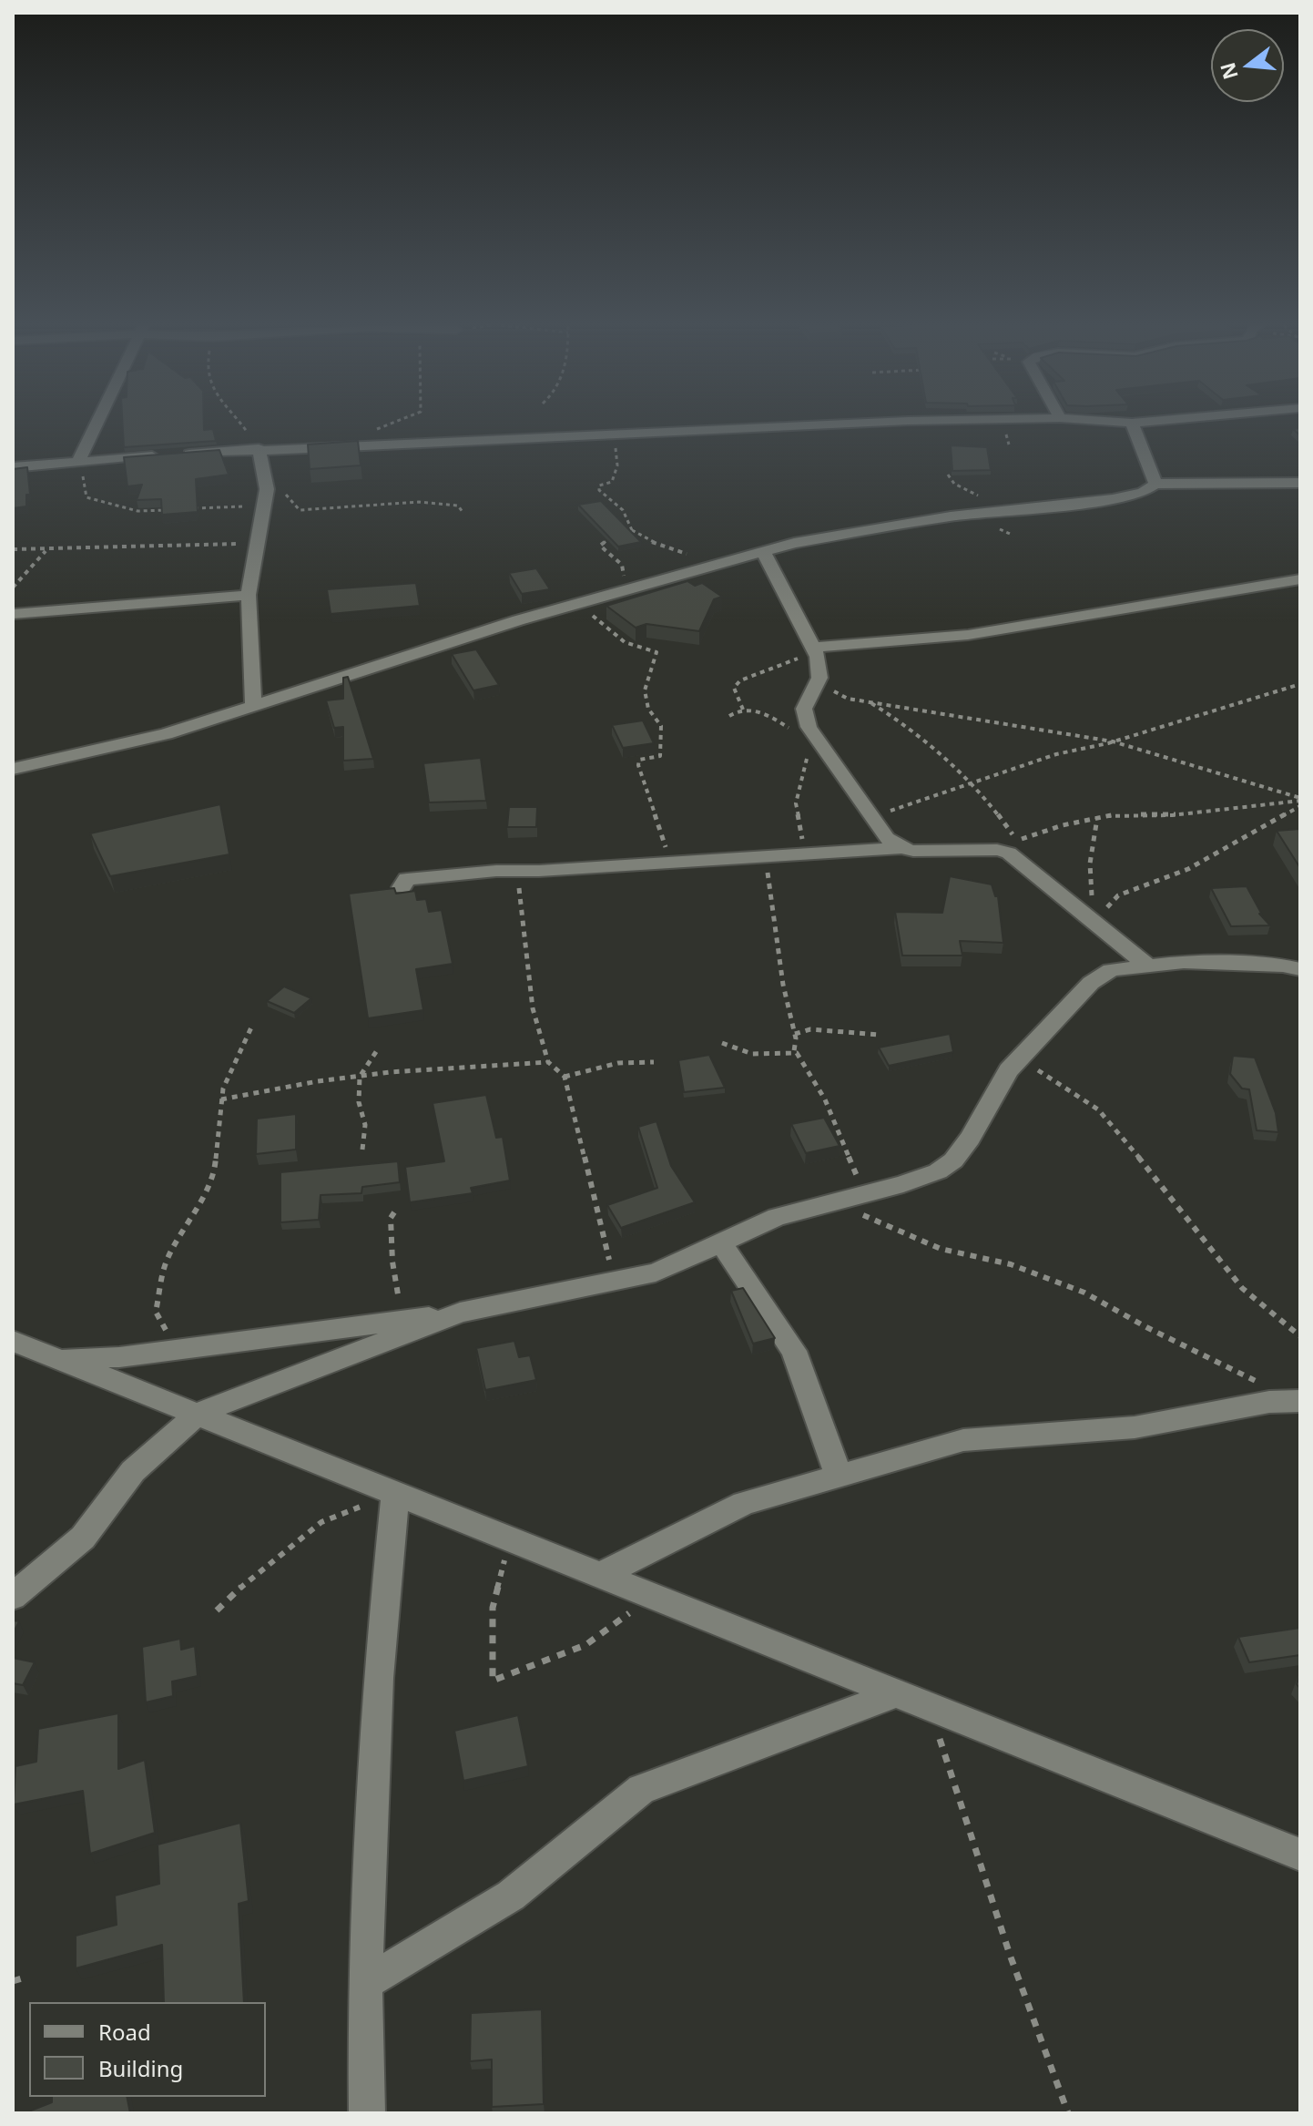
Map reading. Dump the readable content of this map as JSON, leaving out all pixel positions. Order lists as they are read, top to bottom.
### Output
{
  "legend": ["Road", "Building"],
  "north": "left"
}
